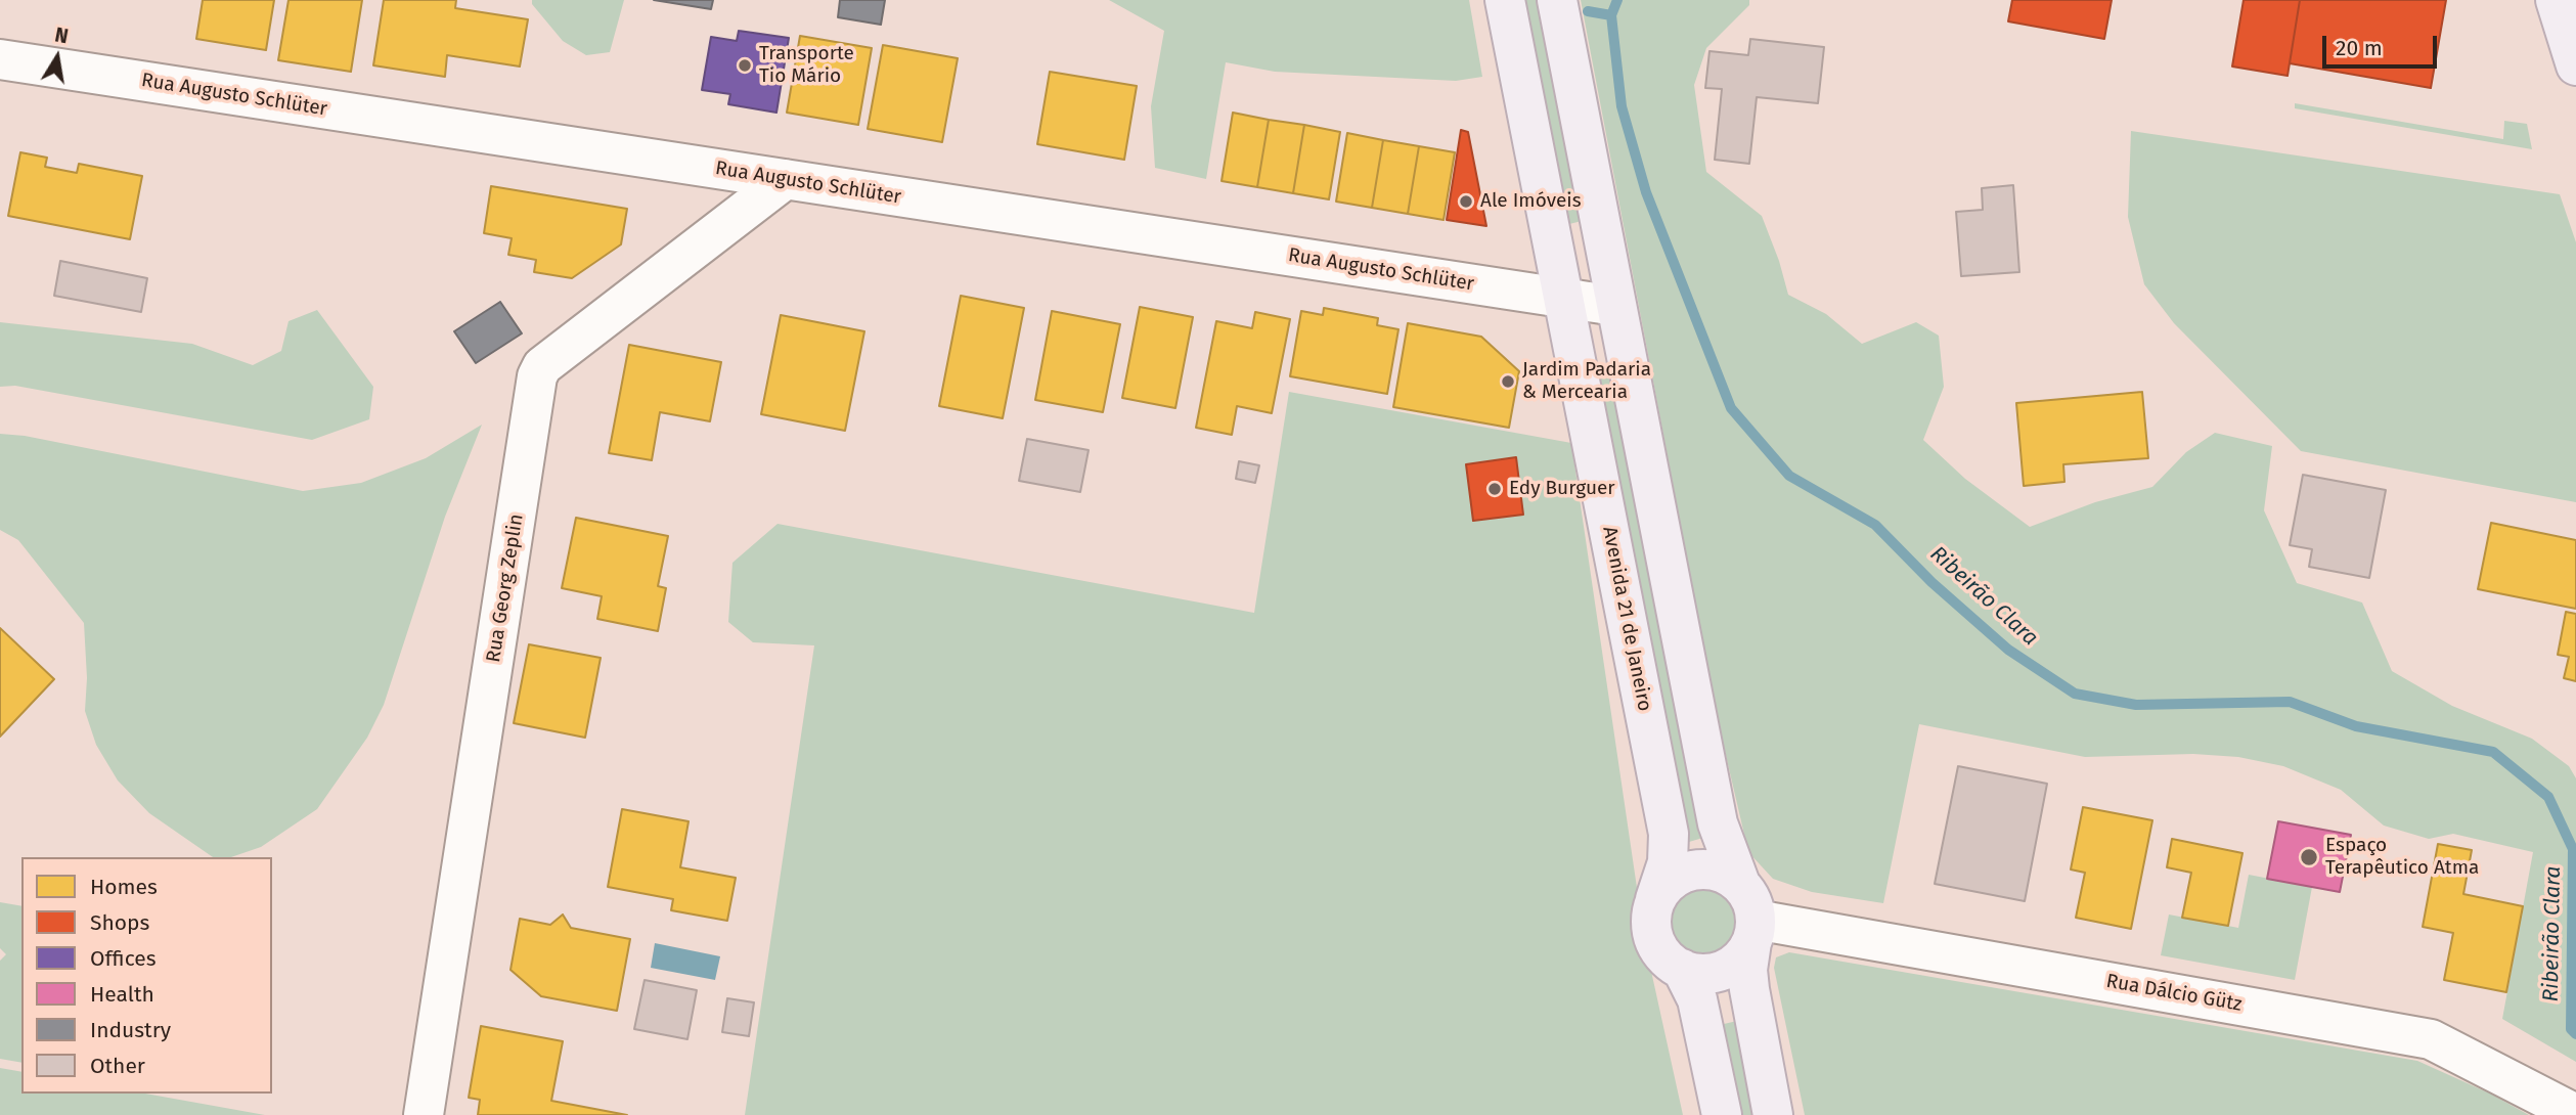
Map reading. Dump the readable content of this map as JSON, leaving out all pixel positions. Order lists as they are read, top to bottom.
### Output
{
  "streets": {
    "main road": ["Avenida 21 de Janeiro"],
    "street": ["Rua Augusto Schlüter", "Rua Georg Zeplin", "Rua Dálcio Gütz"]
  },
  "crossings": [
    ["Rua Augusto Schlüter", "Rua Georg Zeplin"],
    ["Rua Augusto Schlüter", "Avenida 21 de Janeiro"],
    ["Avenida 21 de Janeiro", "Rua Dálcio Gütz"]
  ],
  "water": ["Ribeirão Clara"],
  "places": [
    "Transporte Tio Mário",
    "Ale Imóveis",
    "Jardim Padaria & Mercearia",
    "Edy Burguer",
    "Espaço Terapêutico Atma"
  ],
  "legend": [
    "Homes",
    "Shops",
    "Offices",
    "Health",
    "Industry",
    "Other"
  ],
  "scale_bar": "20 m",
  "north": "top"
}
